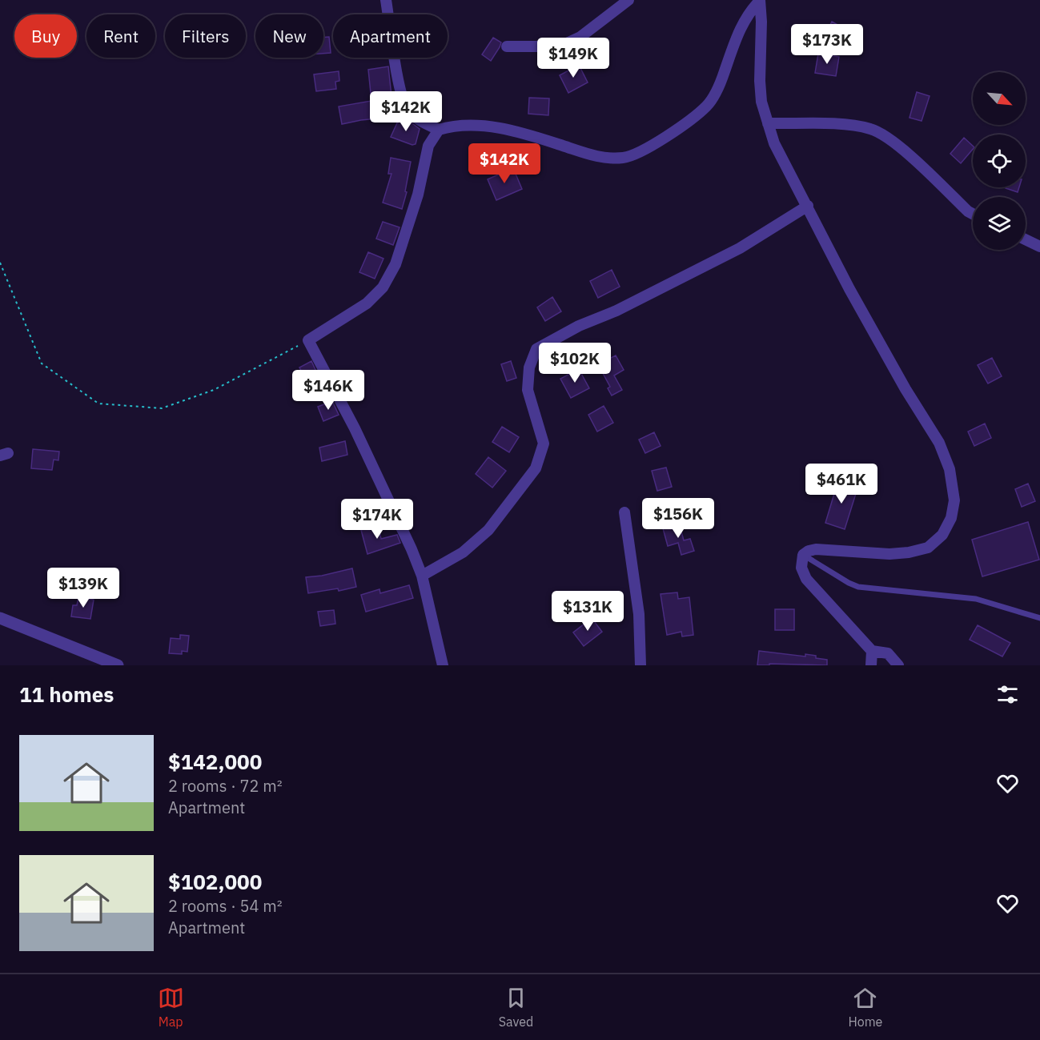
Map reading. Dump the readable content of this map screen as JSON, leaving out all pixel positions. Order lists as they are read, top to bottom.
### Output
{
  "north": "bottom right",
  "page": {
    "chip": [
      "Buy",
      "Rent",
      "Filters",
      "New",
      "Apartment"
    ],
    "price": [
      "$173K",
      "$149K",
      "$142K",
      "$142K",
      "$102K",
      "$146K",
      "$461K",
      "$156K",
      "$174K",
      "$139K",
      "$131K"
    ],
    "heading": "11 homes",
    "list": [
      {
        "name": "$142,000",
        "note": "2 rooms · 72 m² · Apartment"
      },
      {
        "name": "$102,000",
        "note": "2 rooms · 54 m² · Apartment"
      }
    ],
    "tabs": ["Map", "Saved", "Home"]
  }
}
